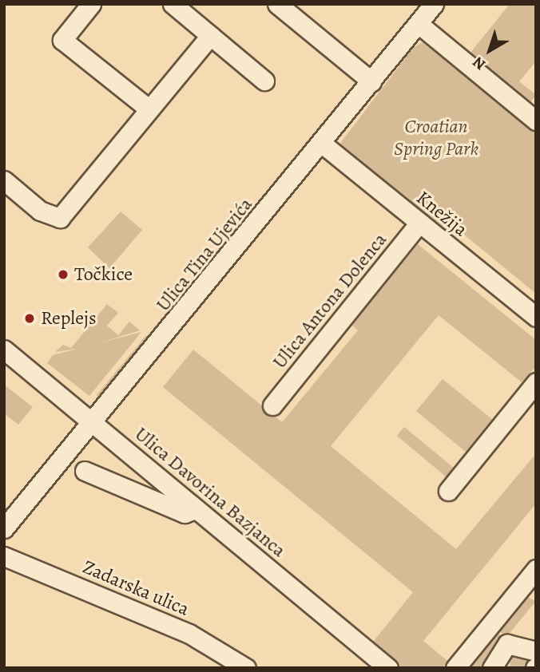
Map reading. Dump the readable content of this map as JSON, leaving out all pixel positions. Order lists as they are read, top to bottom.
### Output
{
  "streets": {
    "street": [
      "Knežija",
      "Ulica Tina Ujevića",
      "Ulica Antona Dolenca",
      "Ulica Davorina Bazjanca",
      "Zadarska ulica"
    ]
  },
  "crossings": [
    ["Knežija", "Ulica Tina Ujevića"],
    ["Knežija", "Ulica Antona Dolenca"],
    ["Ulica Tina Ujevića", "Ulica Davorina Bazjanca"]
  ],
  "parks": ["Croatian Spring Park"],
  "places": ["Točkice", "Replejs"],
  "north": "bottom left"
}
